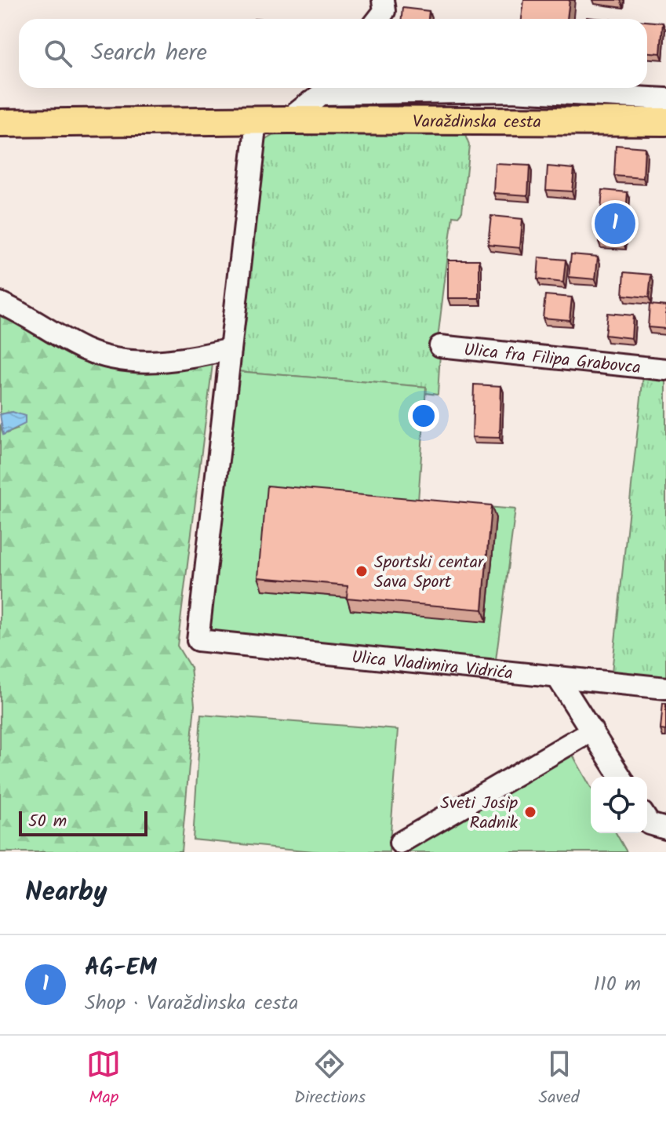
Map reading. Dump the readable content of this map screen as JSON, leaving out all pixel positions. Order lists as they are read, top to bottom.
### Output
{
  "streets": {
    "main road": ["Varaždinska cesta"],
    "street": ["Ulica fra Filipa Grabovca", "Ulica Vladimira Vidrića"]
  },
  "places": ["Sportski centar Sava Sport", "Sveti Josip Radnik"],
  "scale_bar": "50 m",
  "page": {
    "search": "Search here",
    "pins": "1",
    "scale": "50 m",
    "heading": "Nearby",
    "list": [
      {
        "mark": "1",
        "name": "AG-EM",
        "note": "Shop · Varaždinska cesta",
        "value": "110 m"
      }
    ],
    "nav": ["Map", "Directions", "Saved"]
  }
}
